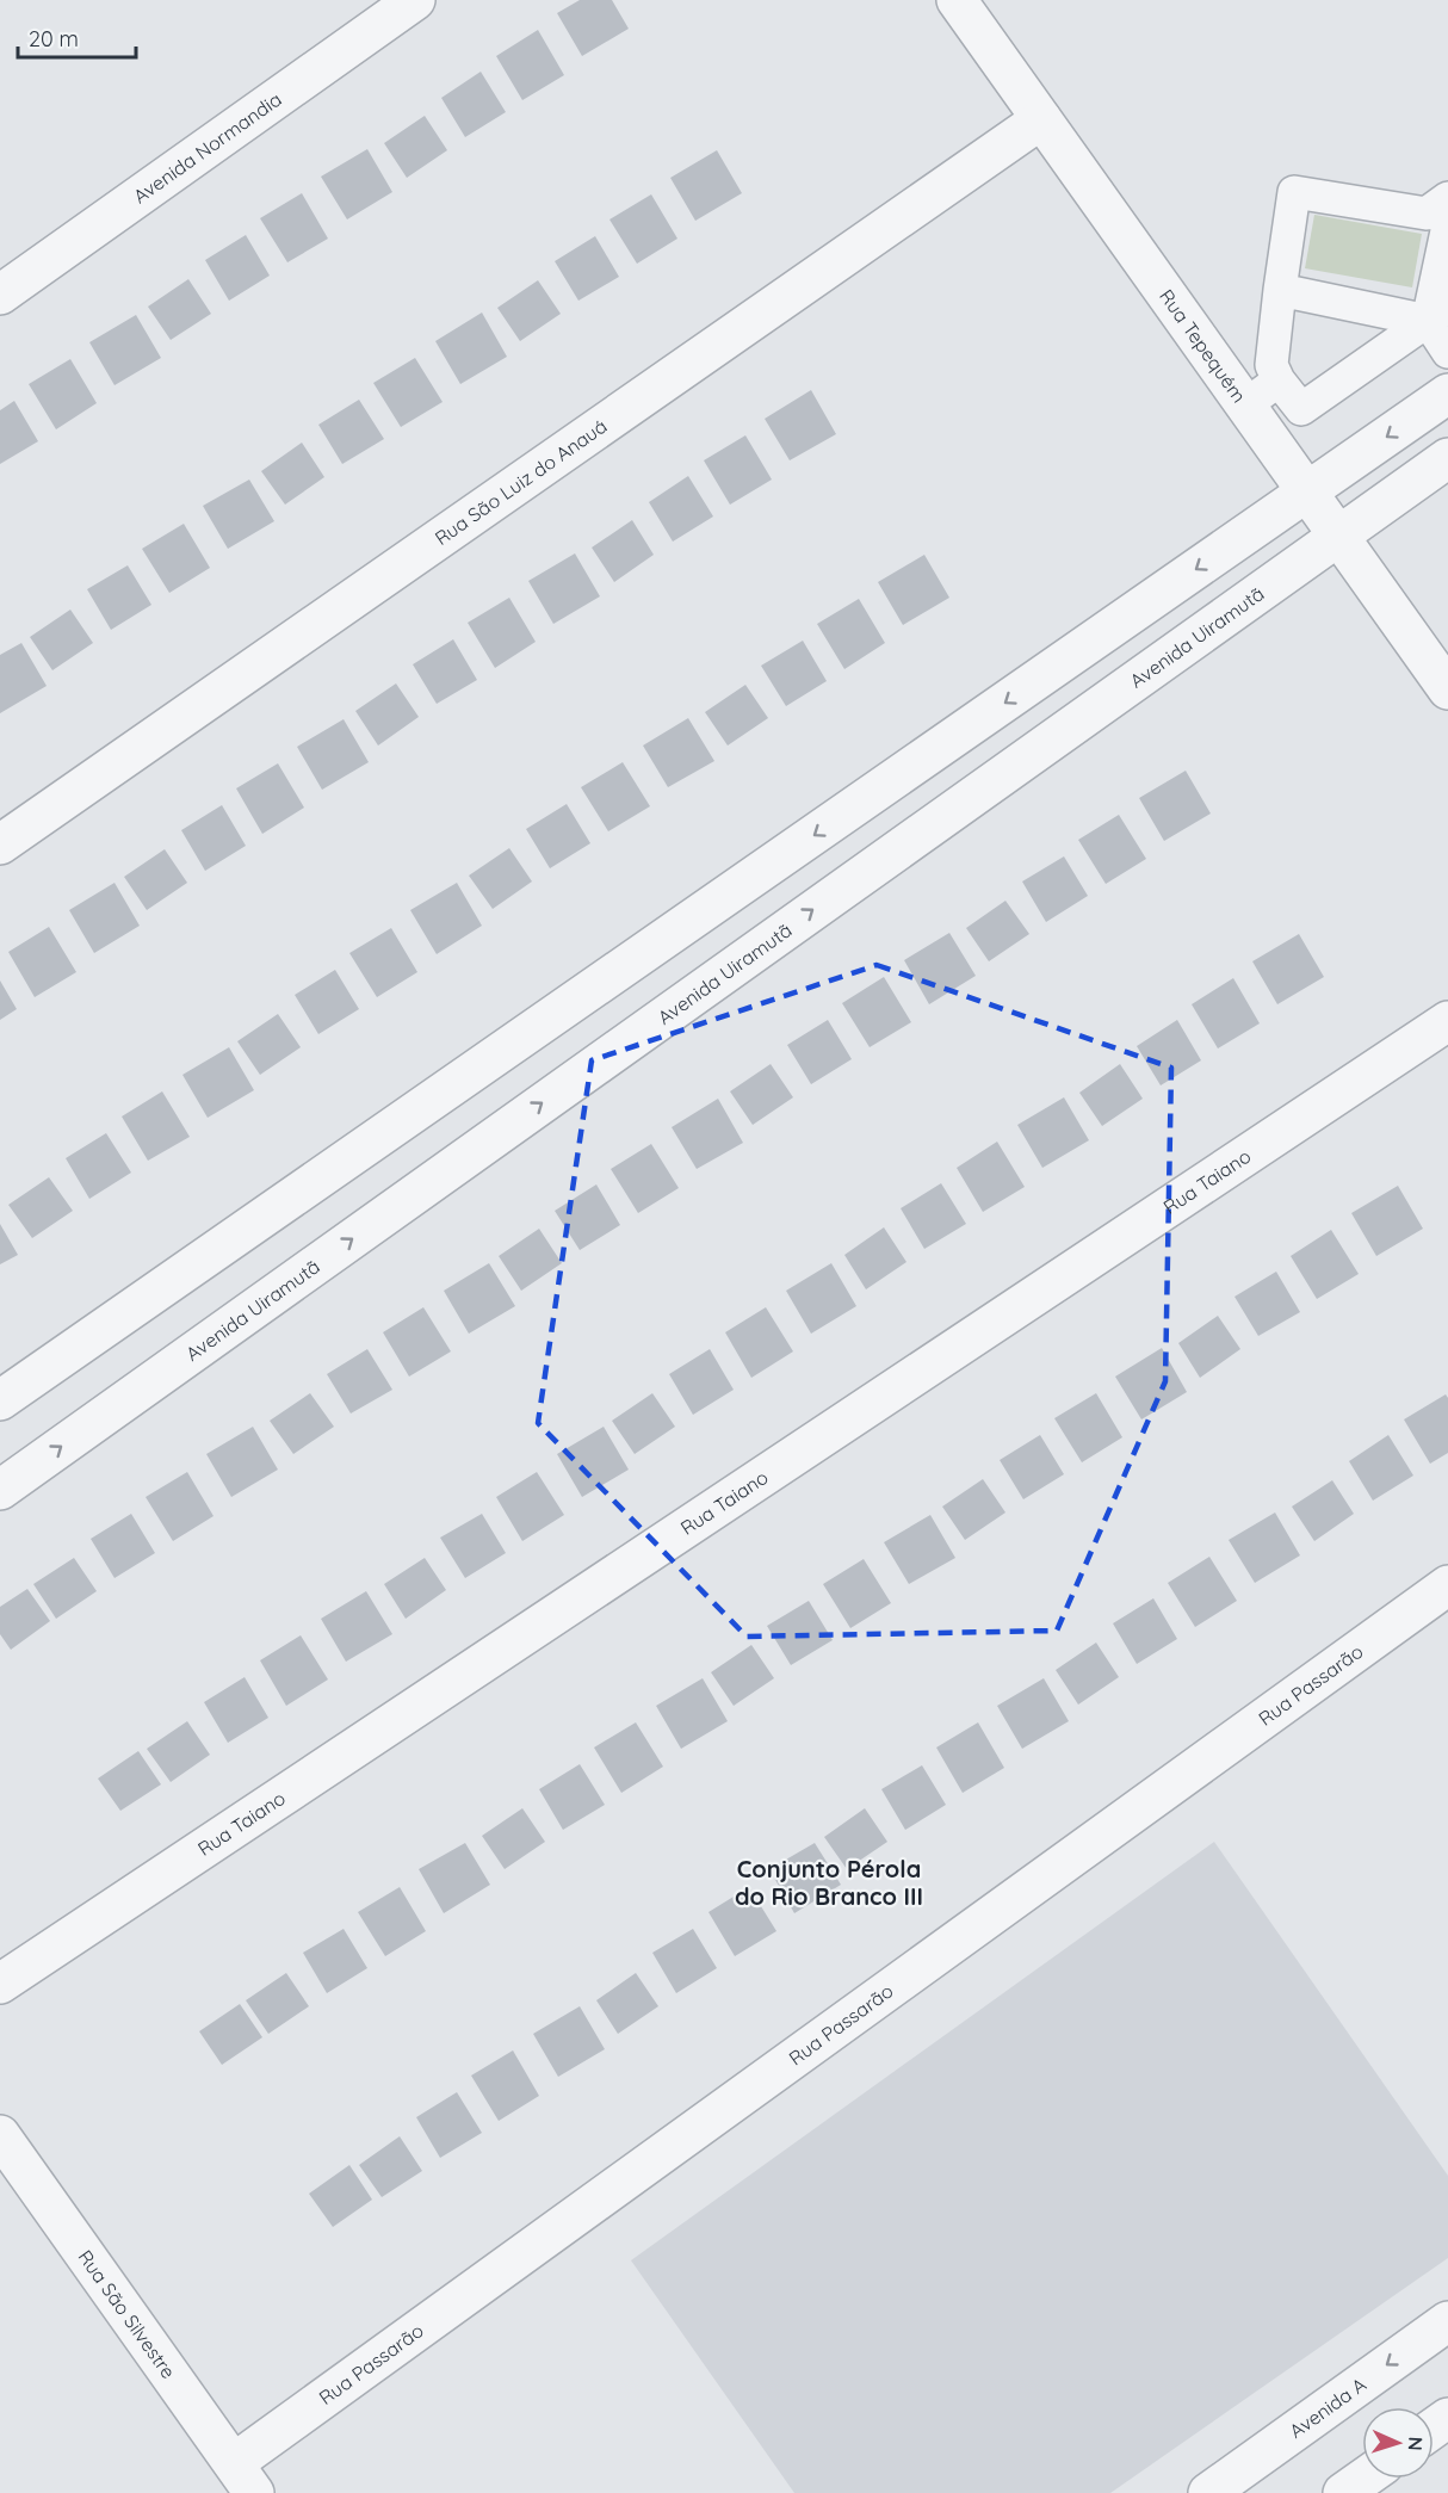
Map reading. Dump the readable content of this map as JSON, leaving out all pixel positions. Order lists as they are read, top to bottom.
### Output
{
  "streets": {
    "street": [
      "Avenida Normandia",
      "Rua Tepequém",
      "Rua São Luiz do Anauá",
      "Avenida Uiramutã",
      "Rua Taiano",
      "Rua Passarão",
      "Rua São Silvestre",
      "Avenida A"
    ]
  },
  "crossings": [
    ["Rua Tepequém", "Rua São Luiz do Anauá"],
    ["Rua Tepequém", "Avenida Uiramutã"],
    ["Rua Passarão", "Rua São Silvestre"]
  ],
  "one_way": ["Avenida A"],
  "districts": ["Conjunto Pérola do Rio Branco III"],
  "scale_bar": "20 m",
  "north": "right"
}
